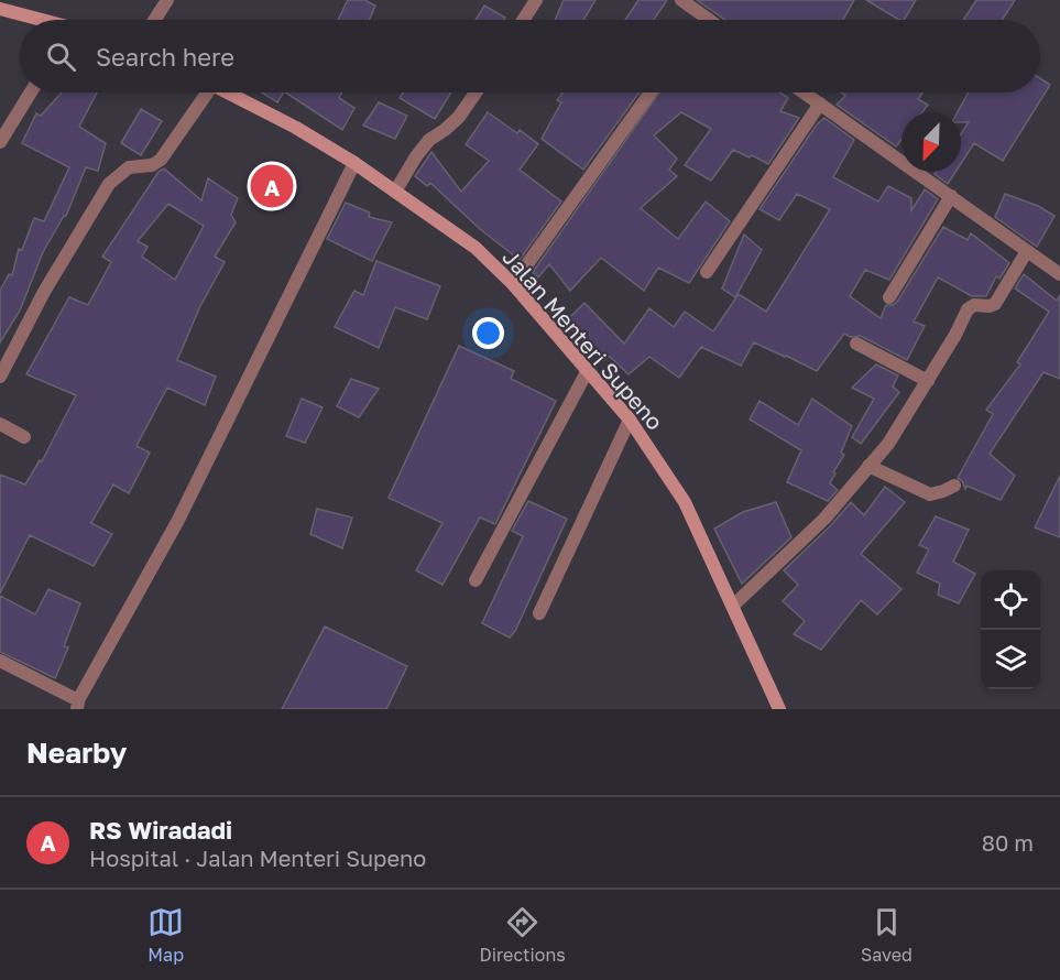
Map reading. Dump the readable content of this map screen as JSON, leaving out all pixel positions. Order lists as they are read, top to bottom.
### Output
{
  "streets": {
    "main road": ["Jalan Menteri Supeno"]
  },
  "north": "bottom left",
  "page": {
    "search": "Search here",
    "pins": "A",
    "heading": "Nearby",
    "list": [
      {
        "mark": "A",
        "name": "RS Wiradadi",
        "note": "Hospital · Jalan Menteri Supeno",
        "value": "80 m"
      }
    ],
    "nav": ["Map", "Directions", "Saved"]
  }
}
